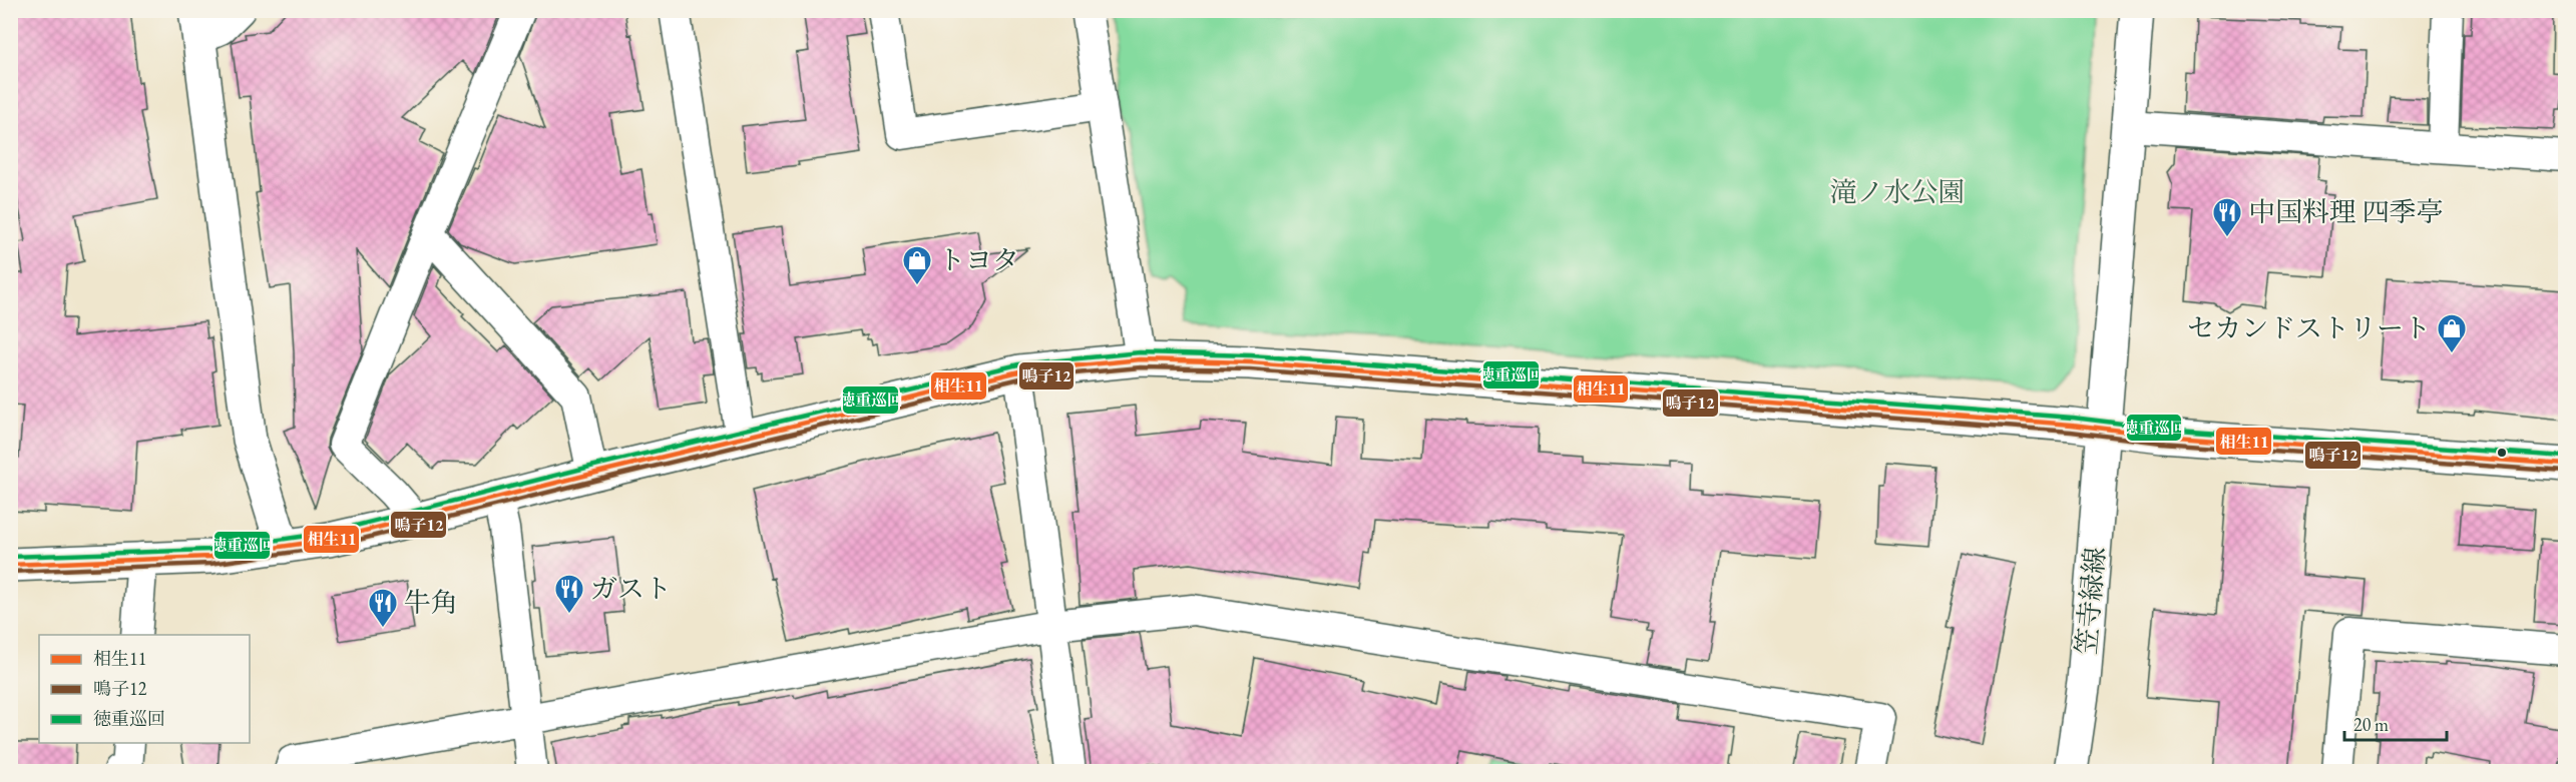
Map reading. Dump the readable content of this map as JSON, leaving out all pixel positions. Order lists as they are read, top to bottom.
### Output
{
  "streets": {
    "street": ["笠寺緑線"]
  },
  "parks": ["滝ノ水公園"],
  "places": {
    "restaurant": ["中国料理 四季亭", "ガスト", "牛角"],
    "shop": ["トヨタ", "セカンドストリート"]
  },
  "lines": ["transit line 徳重巡回", "transit line 相生11", "transit line 鳴子12"],
  "legend": ["相生11", "鳴子12", "徳重巡回"],
  "scale_bar": "20 m"
}
